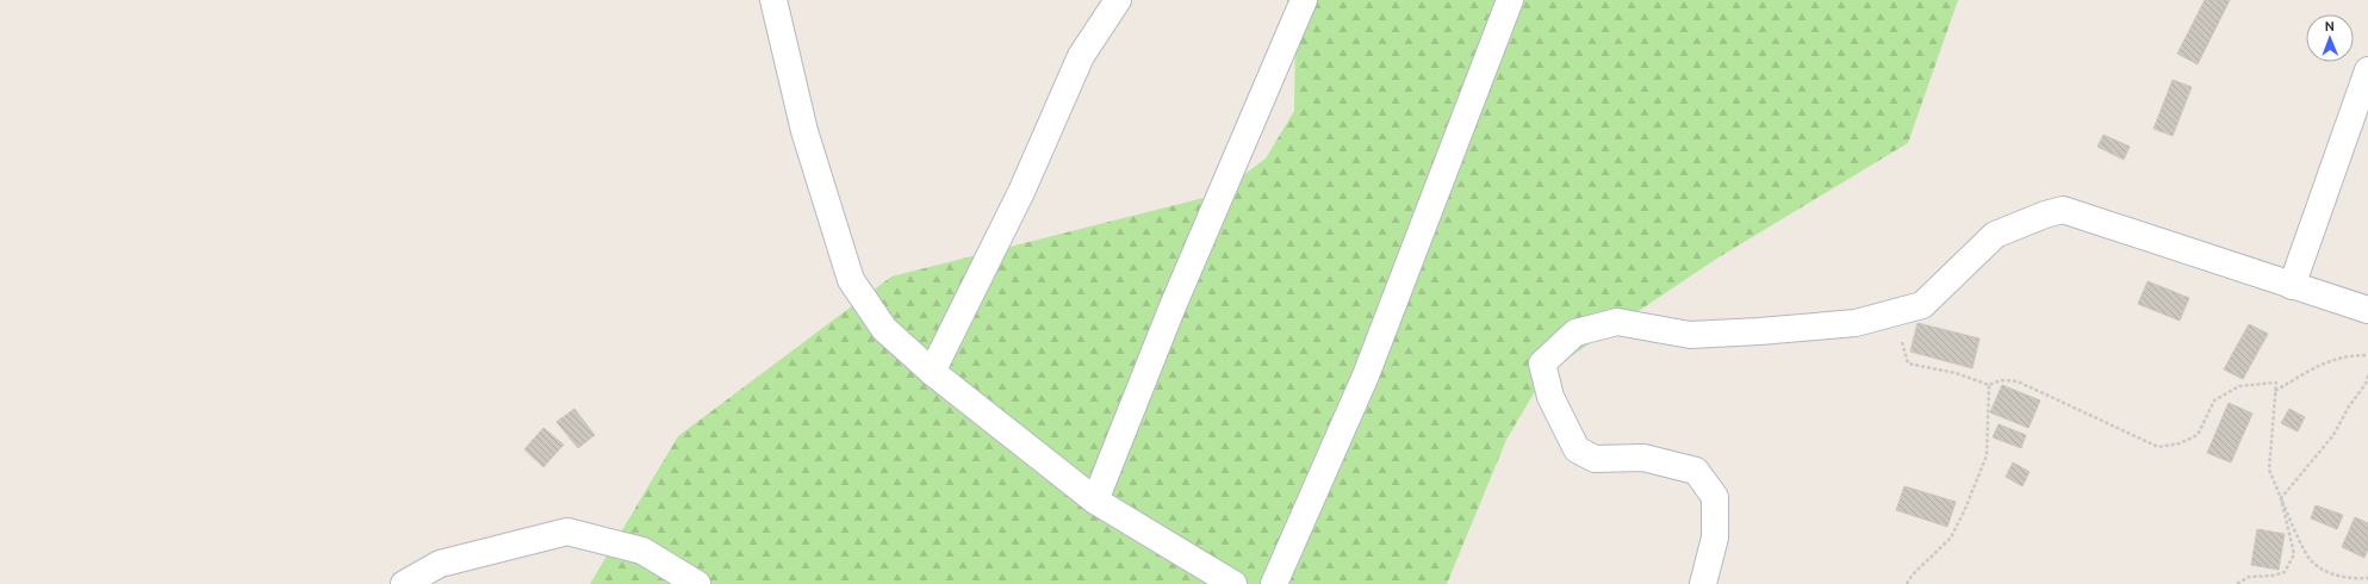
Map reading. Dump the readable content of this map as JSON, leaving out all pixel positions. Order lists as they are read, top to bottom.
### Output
{
  "north": "top"
}
